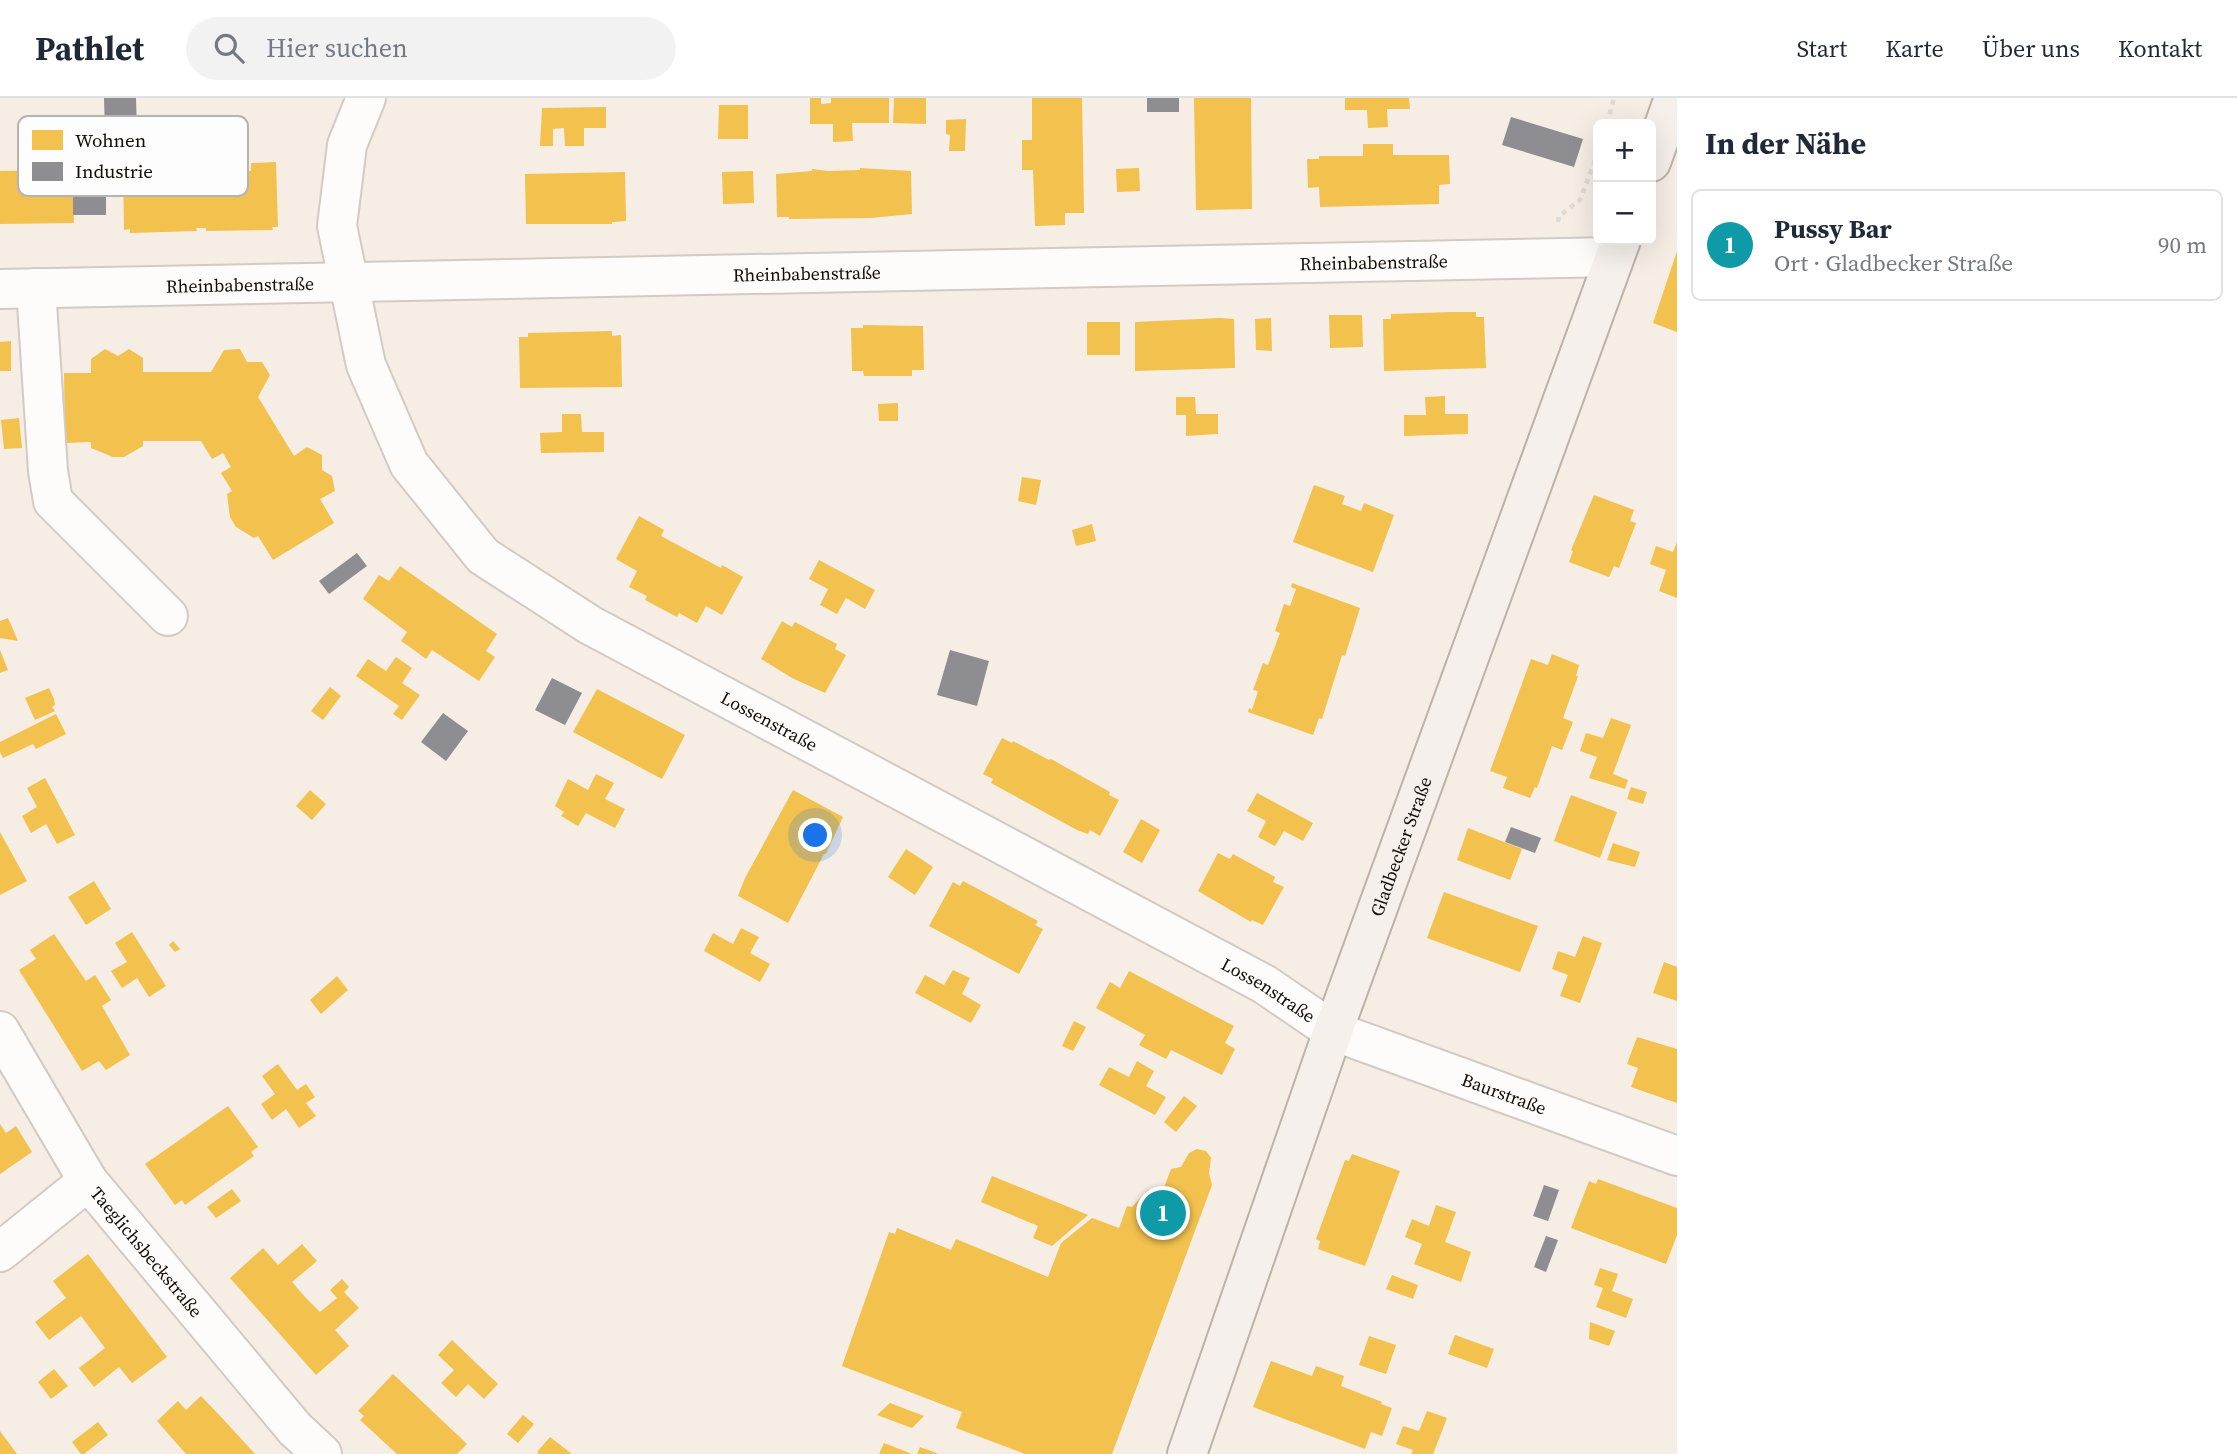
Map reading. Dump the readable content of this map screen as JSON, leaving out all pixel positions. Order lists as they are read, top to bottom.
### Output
{
  "streets": {
    "main road": ["Gladbecker Straße"],
    "street": [
      "Rheinbabenstraße",
      "Lossenstraße",
      "Baurstraße",
      "Taeglichsbeckstraße"
    ]
  },
  "crossings": [
    ["Rheinbabenstraße", "Lossenstraße"],
    ["Rheinbabenstraße", "Gladbecker Straße"],
    ["Lossenstraße", "Gladbecker Straße"],
    ["Lossenstraße", "Baurstraße"],
    ["Gladbecker Straße", "Baurstraße"]
  ],
  "legend": ["Wohnen", "Industrie"],
  "page": {
    "header": "Pathlet",
    "search": "Hier suchen",
    "nav": [
      "Start",
      "Karte",
      "Über uns",
      "Kontakt"
    ],
    "heading": "In der Nähe",
    "map_buttons": ["+", "−"],
    "list": [
      {
        "mark": "1",
        "name": "Pussy Bar",
        "note": "Ort · Gladbecker Straße",
        "value": "90 m"
      }
    ],
    "pins": "1"
  }
}
